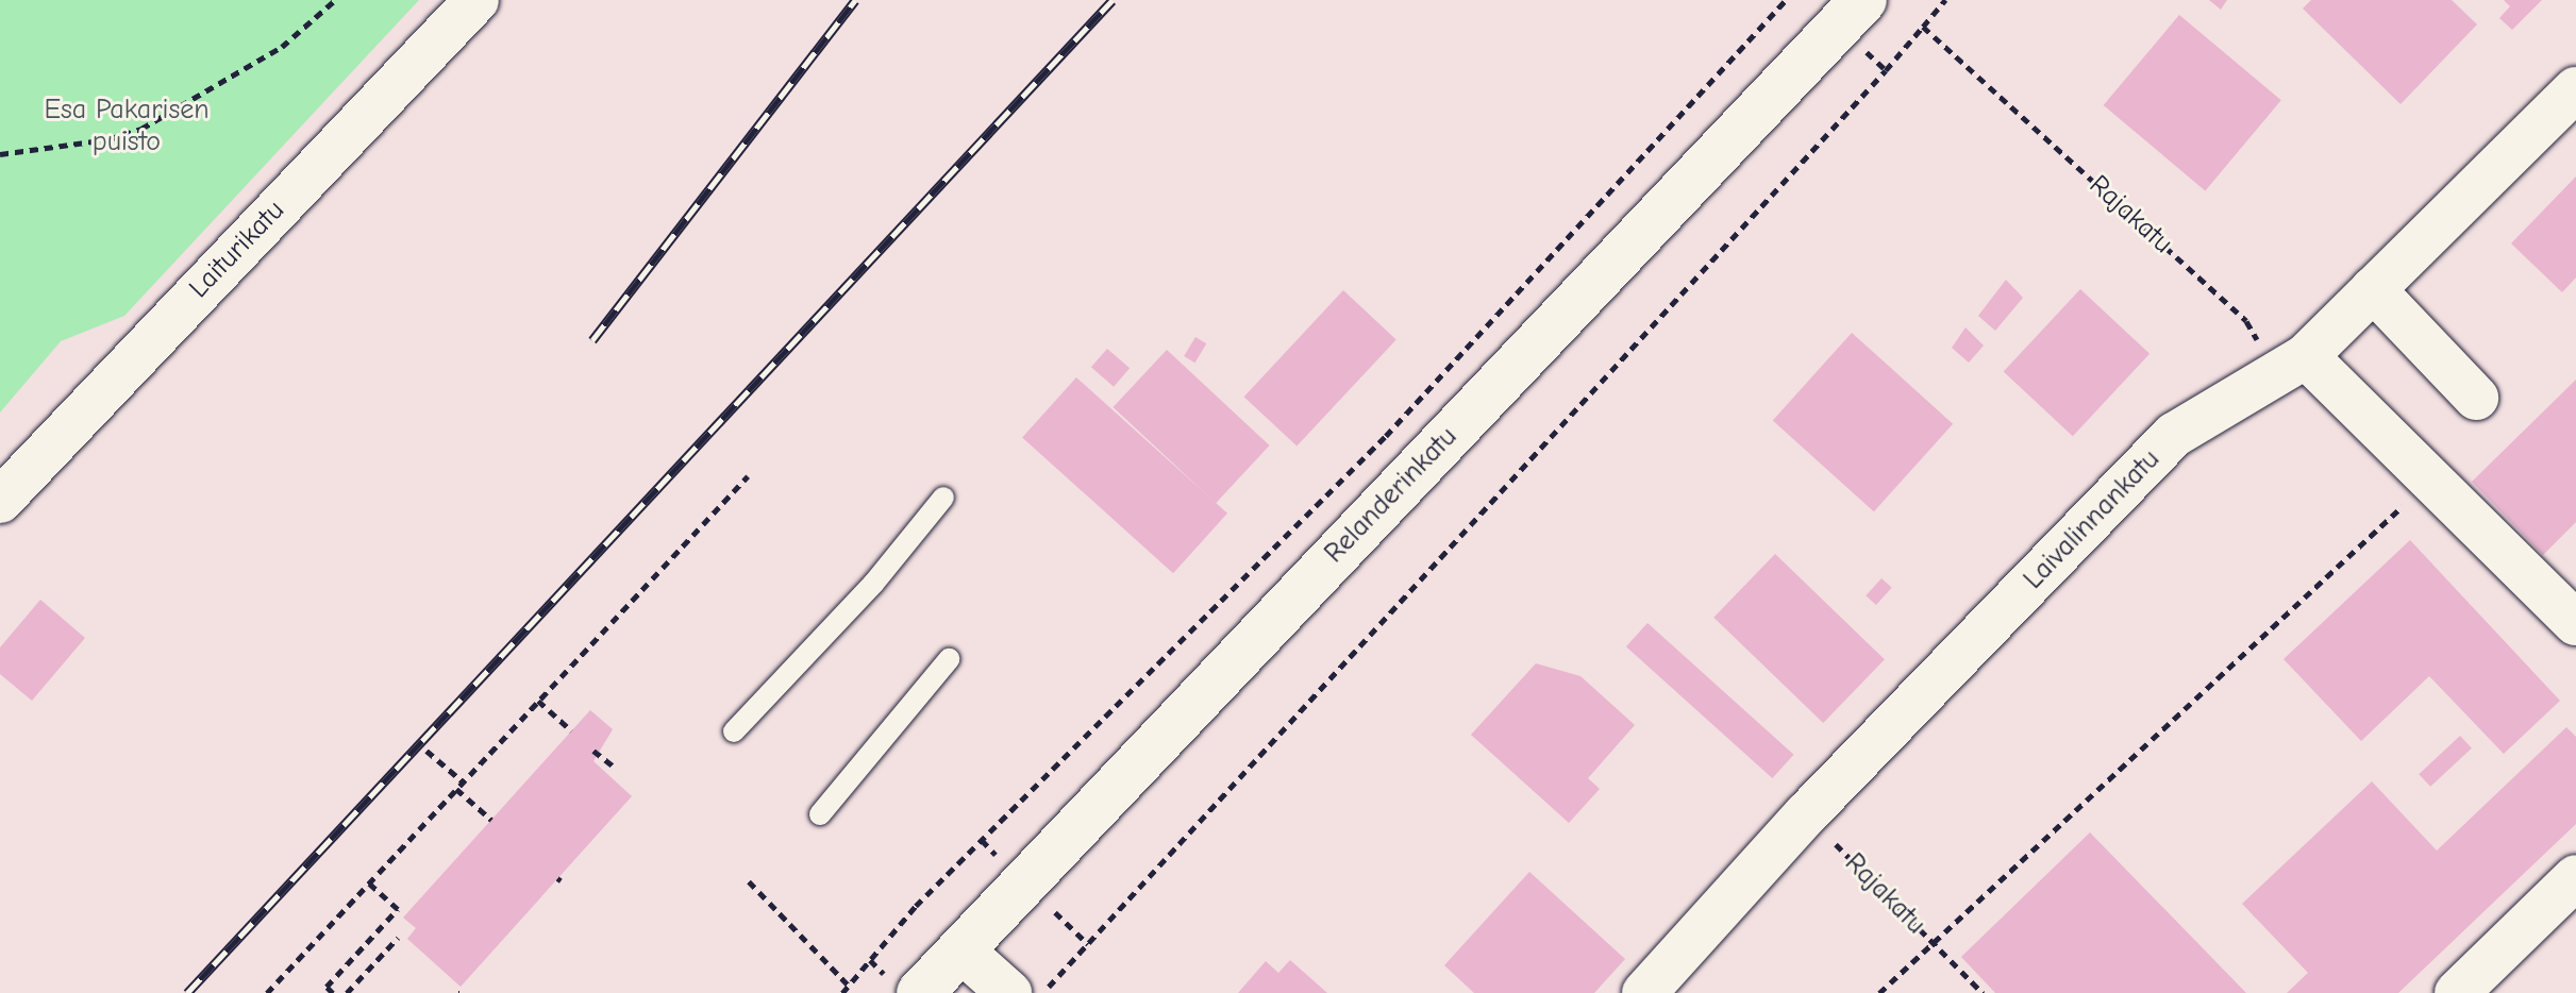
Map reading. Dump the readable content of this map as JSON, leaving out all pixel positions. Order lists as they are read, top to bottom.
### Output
{
  "streets": {
    "main road": ["Relanderinkatu"],
    "street": ["Laiturikatu", "Laivalinnankatu"],
    "path": ["Rajakatu"]
  },
  "crossings": [
    ["Rajakatu", "Laivalinnankatu"]
  ],
  "parks": ["Esa Pakarisen puisto"]
}
